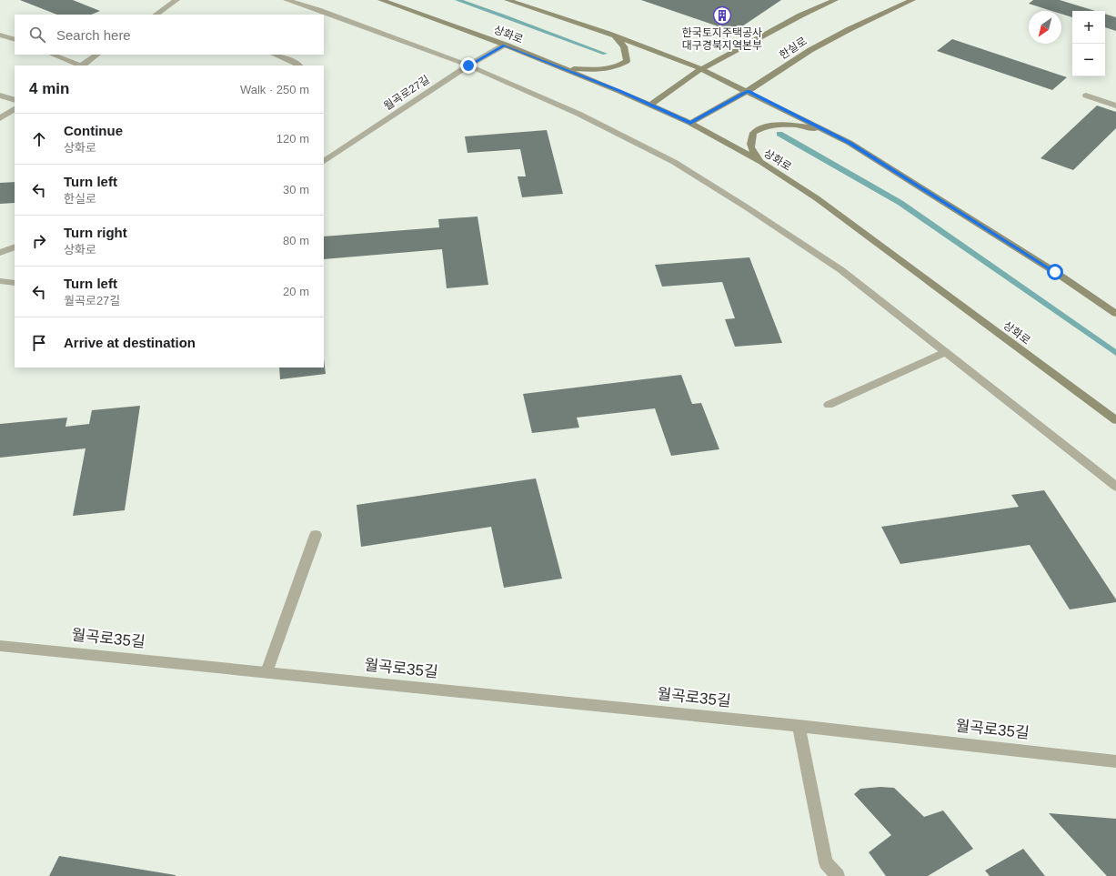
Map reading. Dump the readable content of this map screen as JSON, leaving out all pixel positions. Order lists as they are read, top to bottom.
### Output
{
  "streets": {
    "main road": ["상화로", "한실로"],
    "street": ["월곡로27길", "월곡로35길"]
  },
  "crossings": [
    ["상화로", "한실로"],
    ["상화로", "월곡로27길"]
  ],
  "places": {
    "building": ["한국토지주택공사 대구경북지역본부"]
  },
  "north": "bottom left",
  "page": {
    "map_buttons": ["+", "−"],
    "search": "Search here",
    "heading": ["4 min", "Walk · 250 m"],
    "list": [
      ["Continue", "상화로", "120 m"],
      ["Turn left", "한실로", "30 m"],
      ["Turn right", "상화로", "80 m"],
      ["Turn left", "월곡로27길", "20 m"],
      "Arrive at destination"
    ]
  }
}
